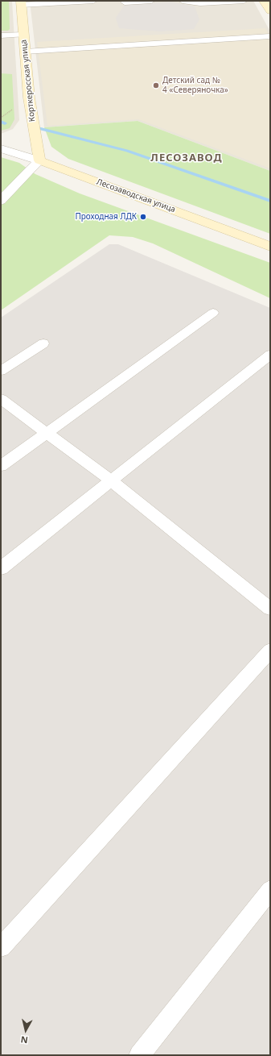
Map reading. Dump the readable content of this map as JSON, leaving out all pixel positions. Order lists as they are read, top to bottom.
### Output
{
  "streets": {
    "main road": ["Корткеросская улица", "Лесозаводская улица"]
  },
  "crossings": [
    ["Корткеросская улица", "Лесозаводская улица"]
  ],
  "districts": ["ЛЕСОЗАВОД"],
  "places": ["Детский сад № 4 «Северяночка»", "Проходная ЛДК"],
  "north": "bottom"
}
